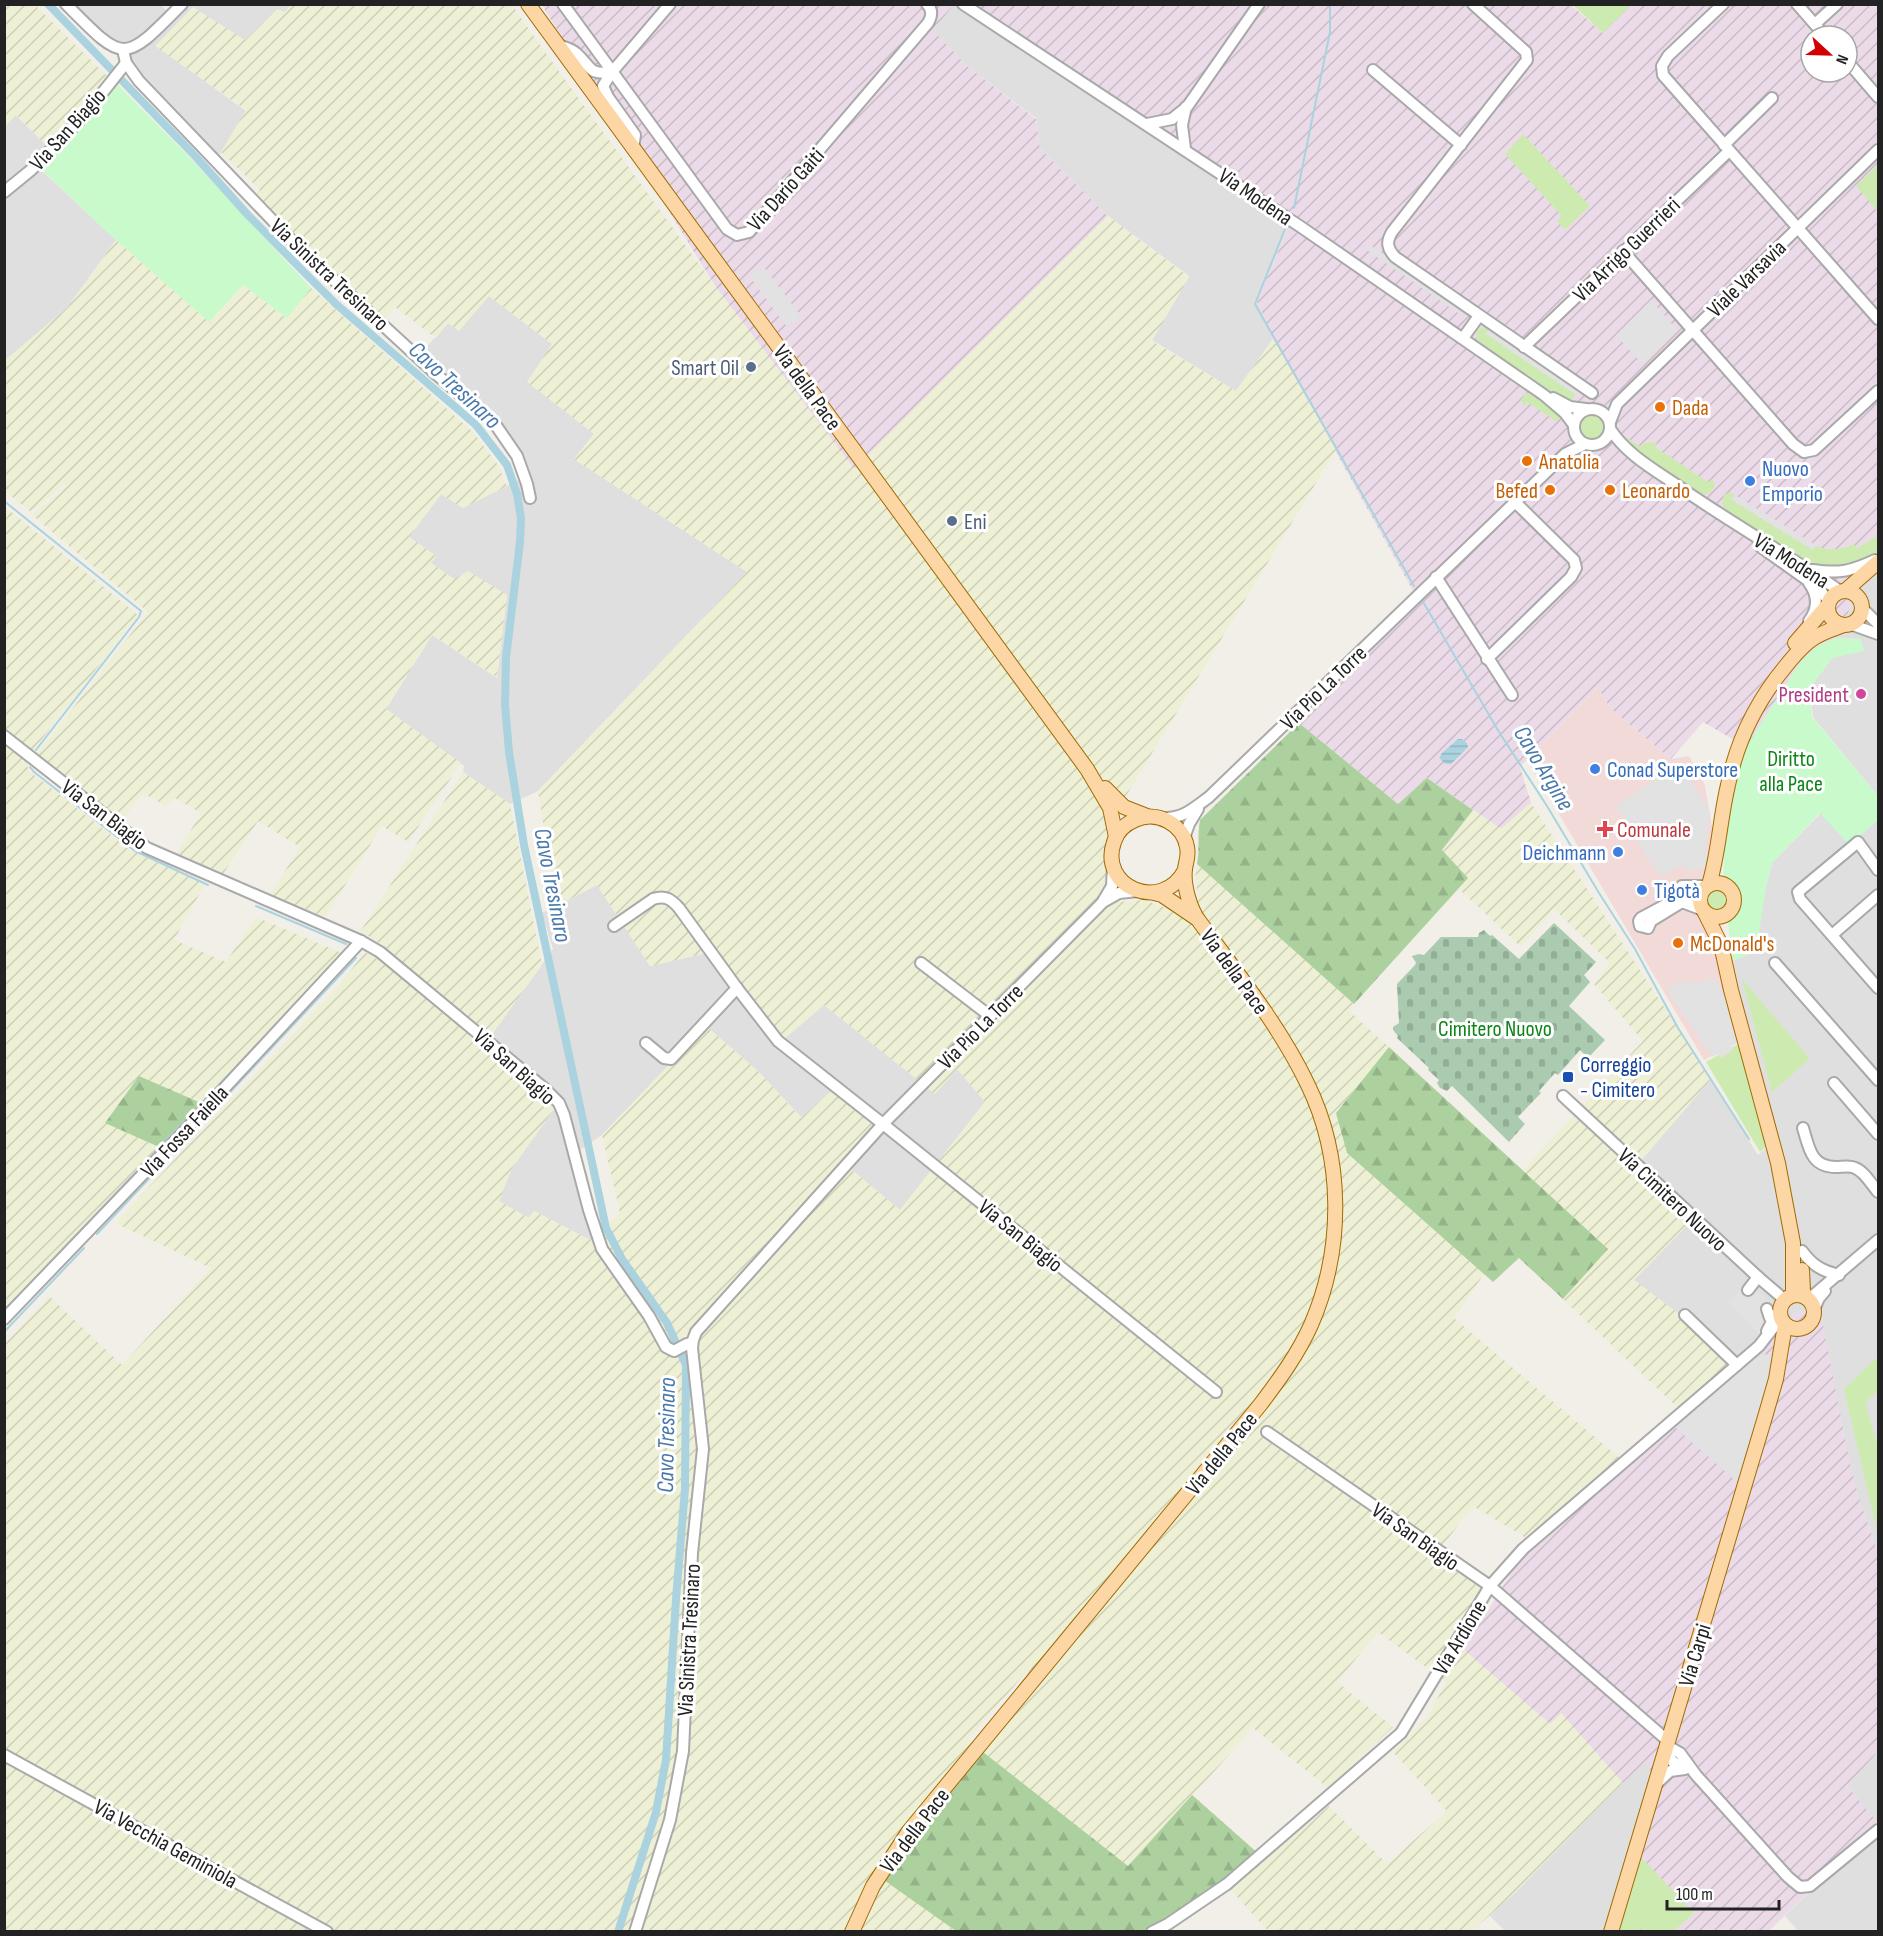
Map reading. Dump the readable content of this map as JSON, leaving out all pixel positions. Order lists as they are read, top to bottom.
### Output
{
  "streets": {
    "main road": ["Via della Pace", "Via Carpi"],
    "street": [
      "Via San Biagio",
      "Via Dario Gaiti",
      "Via Modena",
      "Via Arrigo Guerrieri",
      "Via Sinistra Tresinaro",
      "Viale Varsavia",
      "Via Pio La Torre",
      "Via Fossa Faiella",
      "Via Cimitero Nuovo",
      "Via Ardione",
      "Via Vecchia Geminiola"
    ]
  },
  "crossings": [
    ["Via San Biagio", "Via Sinistra Tresinaro"],
    ["Via San Biagio", "Via Pio La Torre"],
    ["Via San Biagio", "Via Fossa Faiella"],
    ["Via San Biagio", "Via Ardione"],
    ["Via San Biagio", "Via Carpi"],
    ["Via Modena", "Viale Varsavia"],
    ["Via Modena", "Via Pio La Torre"],
    ["Viale Varsavia", "Via Pio La Torre"],
    ["Via della Pace", "Via Pio La Torre"],
    ["Via Cimitero Nuovo", "Via Ardione"],
    ["Via Cimitero Nuovo", "Via Carpi"],
    ["Via Ardione", "Via Carpi"]
  ],
  "water": ["Cavo Tresinaro", "Cavo Argine"],
  "parks": ["Diritto alla Pace", "Cimitero Nuovo"],
  "places": {
    "other": [
      "Smart Oil",
      "Dada",
      "Anatolia",
      "Nuovo Emporio",
      "Befed",
      "Leonardo",
      "Eni",
      "President",
      "Conad Superstore",
      "Deichmann",
      "Tigotà",
      "McDonald's"
    ],
    "health": ["Comunale"],
    "transit": ["Correggio - Cimitero"]
  },
  "scale_bar": "100 m",
  "north": "right"
}
